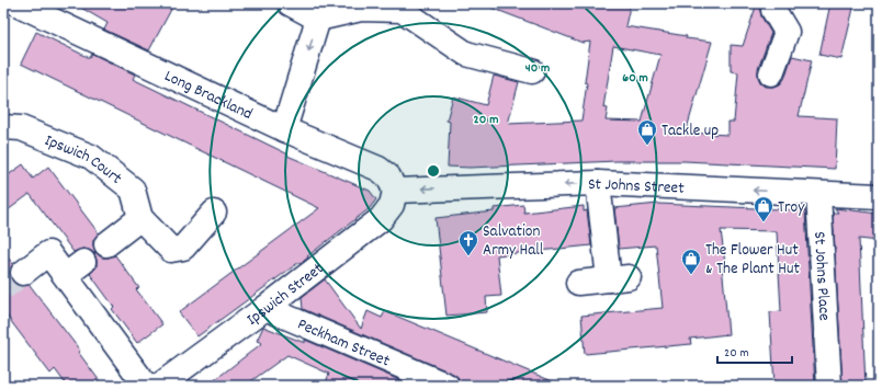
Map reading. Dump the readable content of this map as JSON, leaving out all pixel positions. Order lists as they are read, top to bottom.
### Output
{
  "streets": {
    "street": [
      "Long Brackland",
      "Ipswich Court",
      "St Johns Street",
      "St Johns Place",
      "Ipswich Street",
      "Peckham Street"
    ]
  },
  "crossings": [
    ["Long Brackland", "St Johns Street"],
    ["Long Brackland", "Ipswich Street"],
    ["St Johns Street", "St Johns Place"],
    ["St Johns Street", "Ipswich Street"],
    ["Ipswich Street", "Peckham Street"]
  ],
  "one_way": ["St Johns Street"],
  "places": {
    "shop": ["Tackle up", "Troy", "The Flower Hut & The Plant Hut"],
    "church": ["Salvation Army Hall"]
  },
  "scale_bar": "20 m",
  "rings": ["40 m", "60 m", "20 m"]
}
